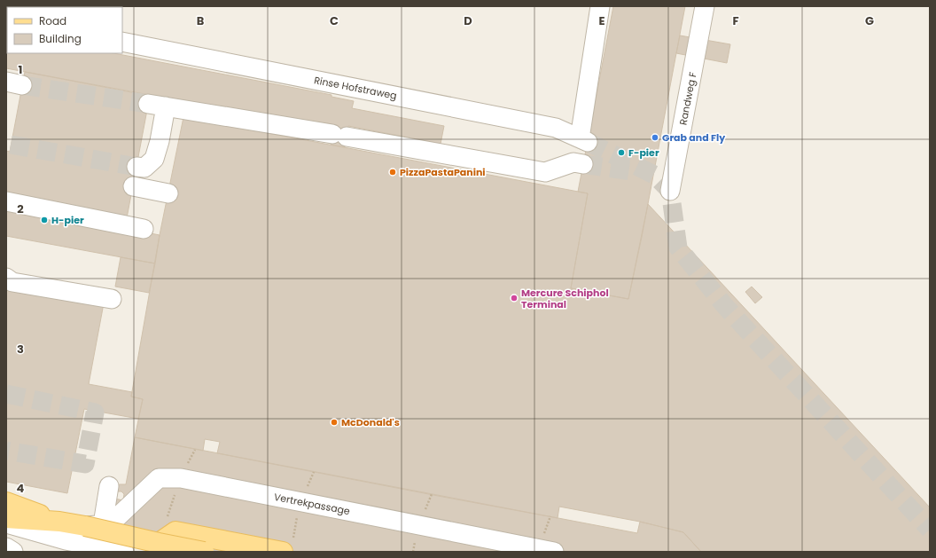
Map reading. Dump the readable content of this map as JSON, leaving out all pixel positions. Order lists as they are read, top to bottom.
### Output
{
  "streets": {
    "street": ["Rinse Hofstraweg", "Randweg F", "Vertrekpassage"]
  },
  "places": [
    "Grab and Fly",
    "F-pier",
    "PizzaPastaPanini",
    "H-pier",
    "Mercure Schiphol Terminal",
    "McDonald's"
  ],
  "legend": ["Road", "Building"],
  "grid": {
    "columns": [
      "B",
      "C",
      "D",
      "E",
      "F",
      "G"
    ],
    "rows": [
      "1",
      "2",
      "3",
      "4"
    ]
  }
}
